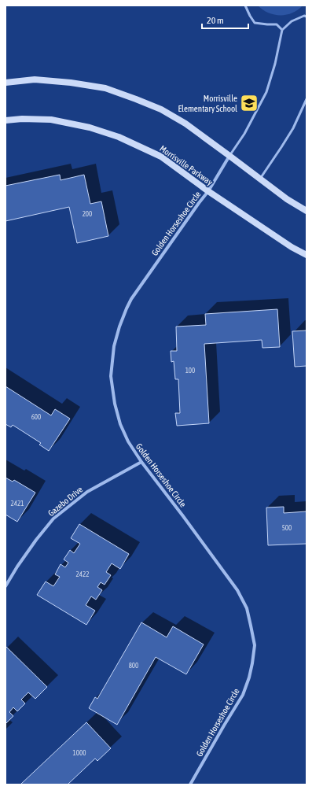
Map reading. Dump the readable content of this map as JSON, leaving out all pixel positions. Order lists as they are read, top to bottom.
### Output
{
  "streets": {
    "main road": ["Morrisville Parkway"],
    "street": ["Golden Horseshoe Circle", "Gazebo Drive"]
  },
  "crossings": [
    ["Morrisville Parkway", "Golden Horseshoe Circle"],
    ["Golden Horseshoe Circle", "Gazebo Drive"]
  ],
  "places": {
    "school or university": ["Morrisville Elementary School"]
  },
  "house_numbers": [
    "200",
    "100",
    "600",
    "2421",
    "500",
    "2422",
    "800",
    "1000"
  ],
  "scale_bar": "20 m"
}
